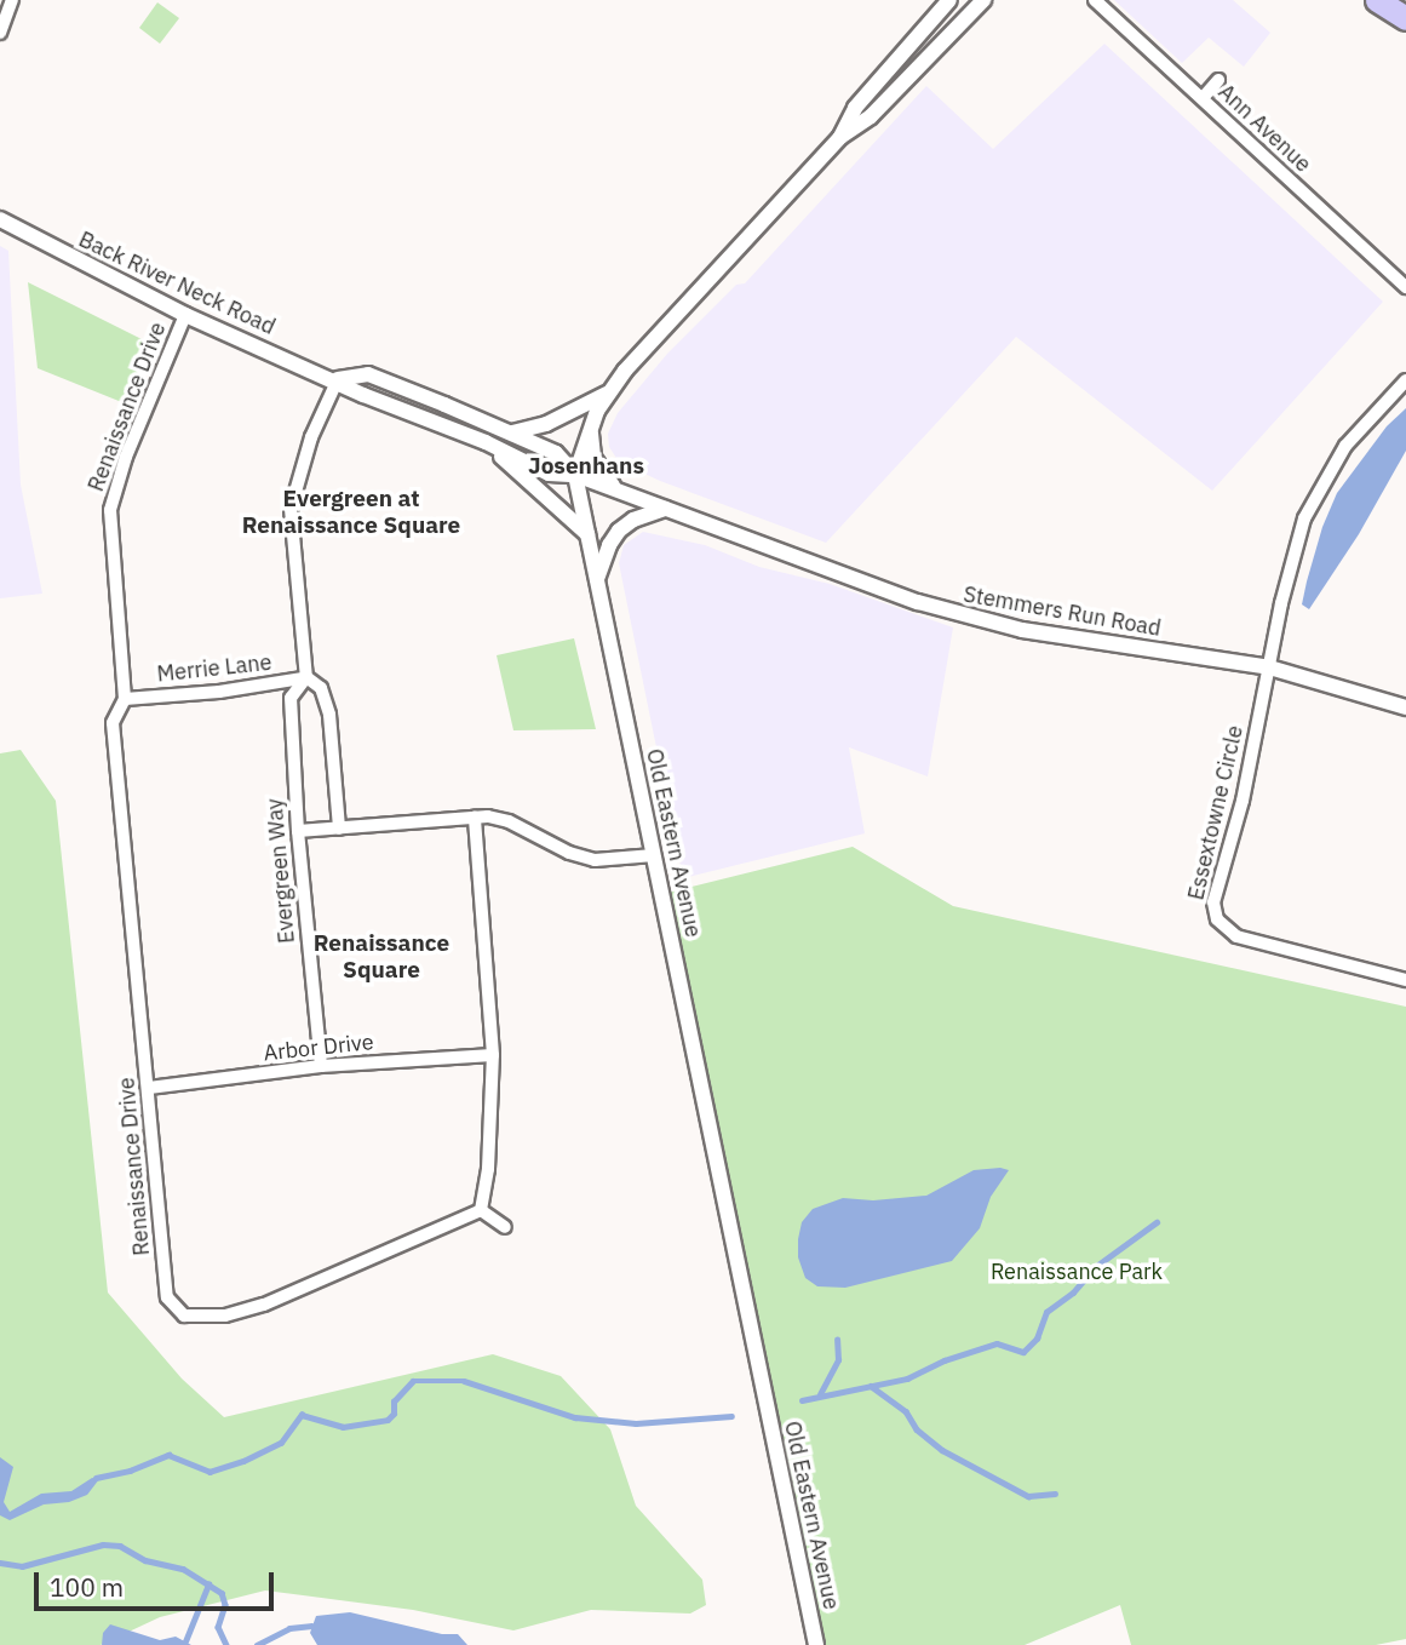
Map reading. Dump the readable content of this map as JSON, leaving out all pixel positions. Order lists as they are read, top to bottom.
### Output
{
  "streets": {
    "street": [
      "Ann Avenue",
      "Back River Neck Road",
      "Renaissance Drive",
      "Stemmers Run Road",
      "Merrie Lane",
      "Essextowne Circle",
      "Old Eastern Avenue",
      "Evergreen Way",
      "Arbor Drive"
    ]
  },
  "crossings": [
    ["Back River Neck Road", "Renaissance Drive"],
    ["Back River Neck Road", "Stemmers Run Road"],
    ["Back River Neck Road", "Old Eastern Avenue"],
    ["Back River Neck Road", "Evergreen Way"],
    ["Renaissance Drive", "Merrie Lane"],
    ["Renaissance Drive", "Arbor Drive"],
    ["Stemmers Run Road", "Essextowne Circle"],
    ["Stemmers Run Road", "Old Eastern Avenue"],
    ["Merrie Lane", "Evergreen Way"],
    ["Evergreen Way", "Arbor Drive"]
  ],
  "districts": ["Josenhans", "Evergreen at Renaissance Square", "Renaissance Square"],
  "parks": ["Renaissance Park"],
  "scale_bar": "100 m"
}
